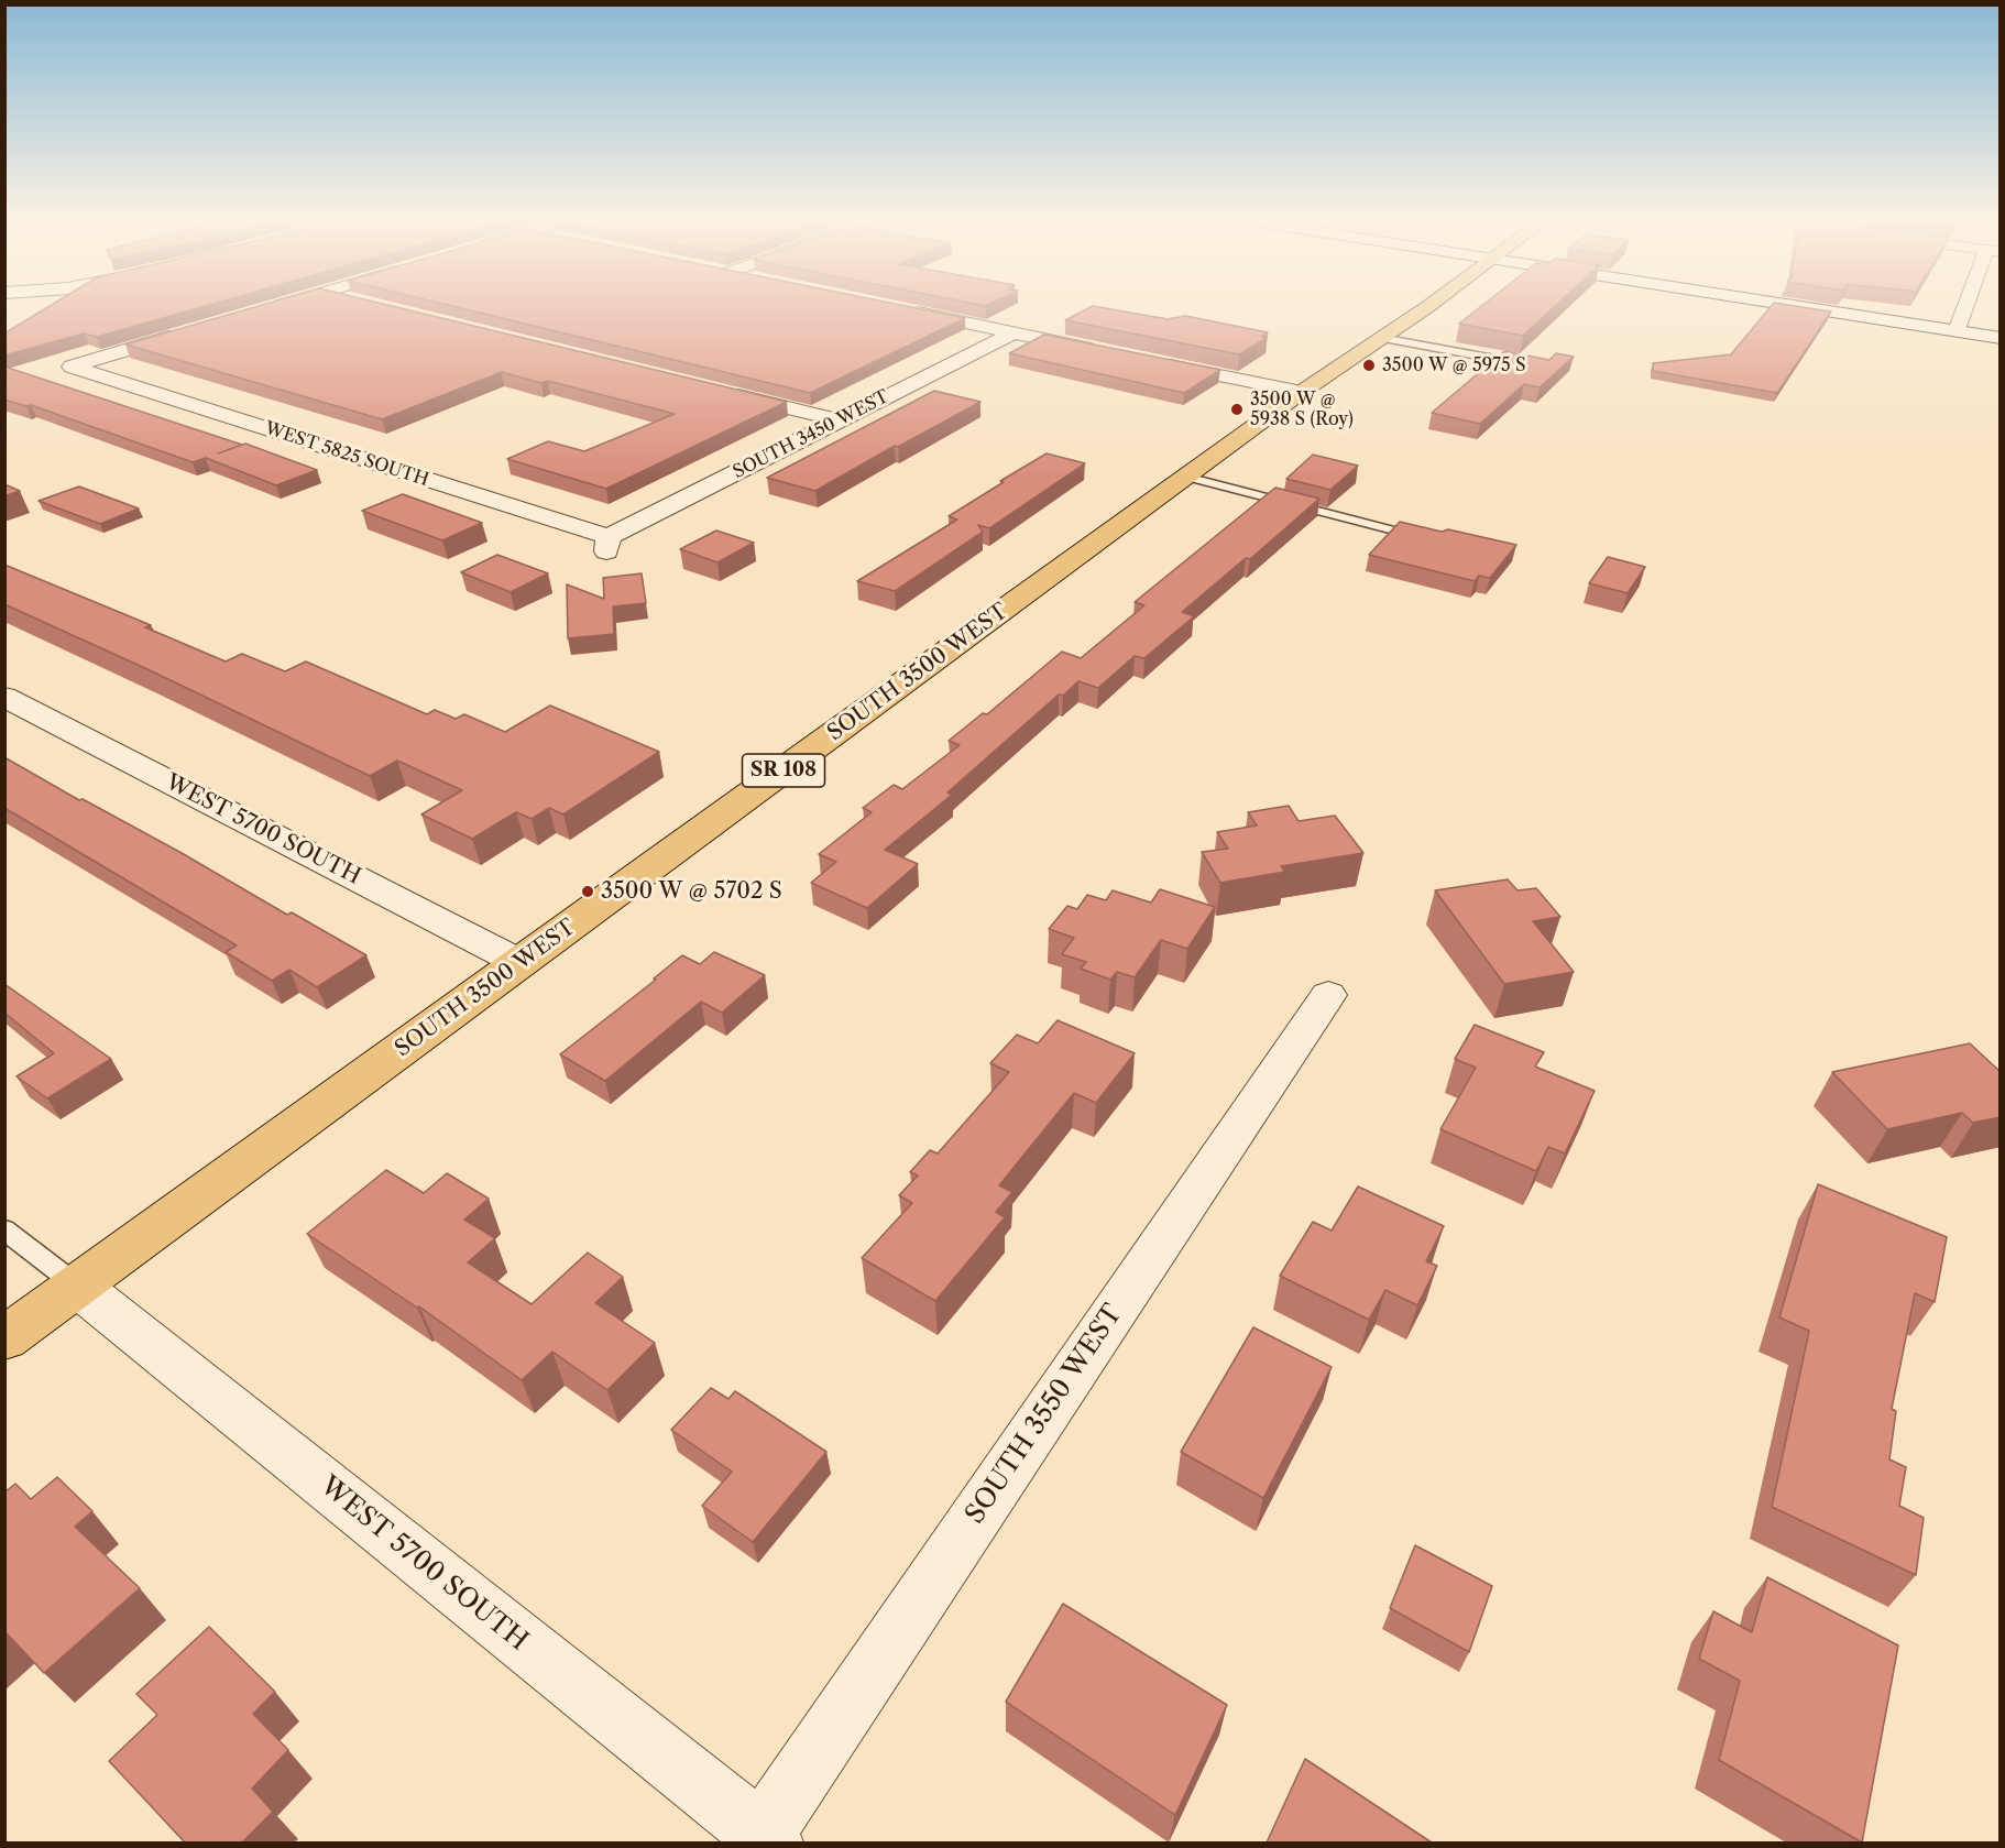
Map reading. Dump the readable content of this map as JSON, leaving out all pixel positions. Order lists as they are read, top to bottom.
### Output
{
  "streets": {
    "main road": ["SOUTH 3500 WEST", "SR 108"],
    "street": [
      "SOUTH 3450 WEST",
      "WEST 5825 SOUTH",
      "WEST 5700 SOUTH",
      "SOUTH 3550 WEST"
    ]
  },
  "crossings": [
    ["SOUTH 3450 WEST", "WEST 5825 SOUTH"],
    ["SOUTH 3500 WEST", "WEST 5700 SOUTH"],
    ["WEST 5700 SOUTH", "SOUTH 3550 WEST"]
  ],
  "places": ["3500 W @ 5975 S", "3500 W @ 5938 S (Roy)", "3500 W @ 5702 S"]
}
